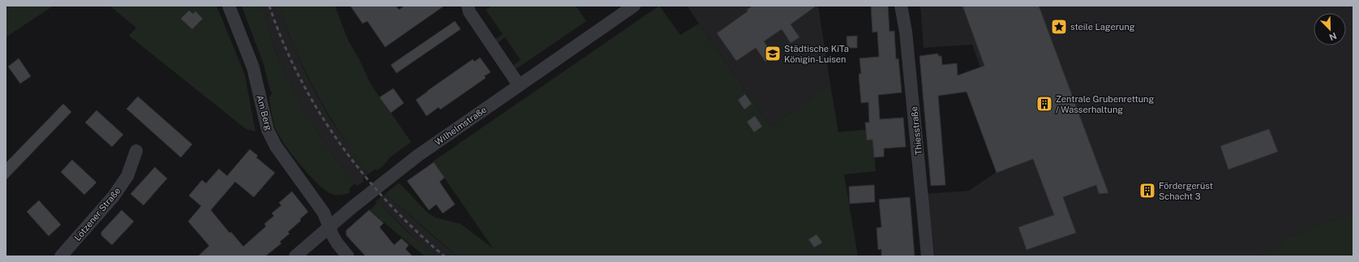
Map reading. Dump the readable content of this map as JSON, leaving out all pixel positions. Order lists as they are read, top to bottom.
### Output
{
  "streets": {
    "street": [
      "Am Berg",
      "Wilhelmstraße",
      "Thiesstraße",
      "Lötzener Straße"
    ]
  },
  "crossings": [
    ["Am Berg", "Wilhelmstraße"]
  ],
  "places": {
    "place": ["steile Lagerung"],
    "school or university": ["Städtische KiTa Königin-Luisen"],
    "building": ["Zentrale Grubenrettung / Wasserhaltung", "Fördergerüst Schacht 3"]
  },
  "north": "bottom right"
}
